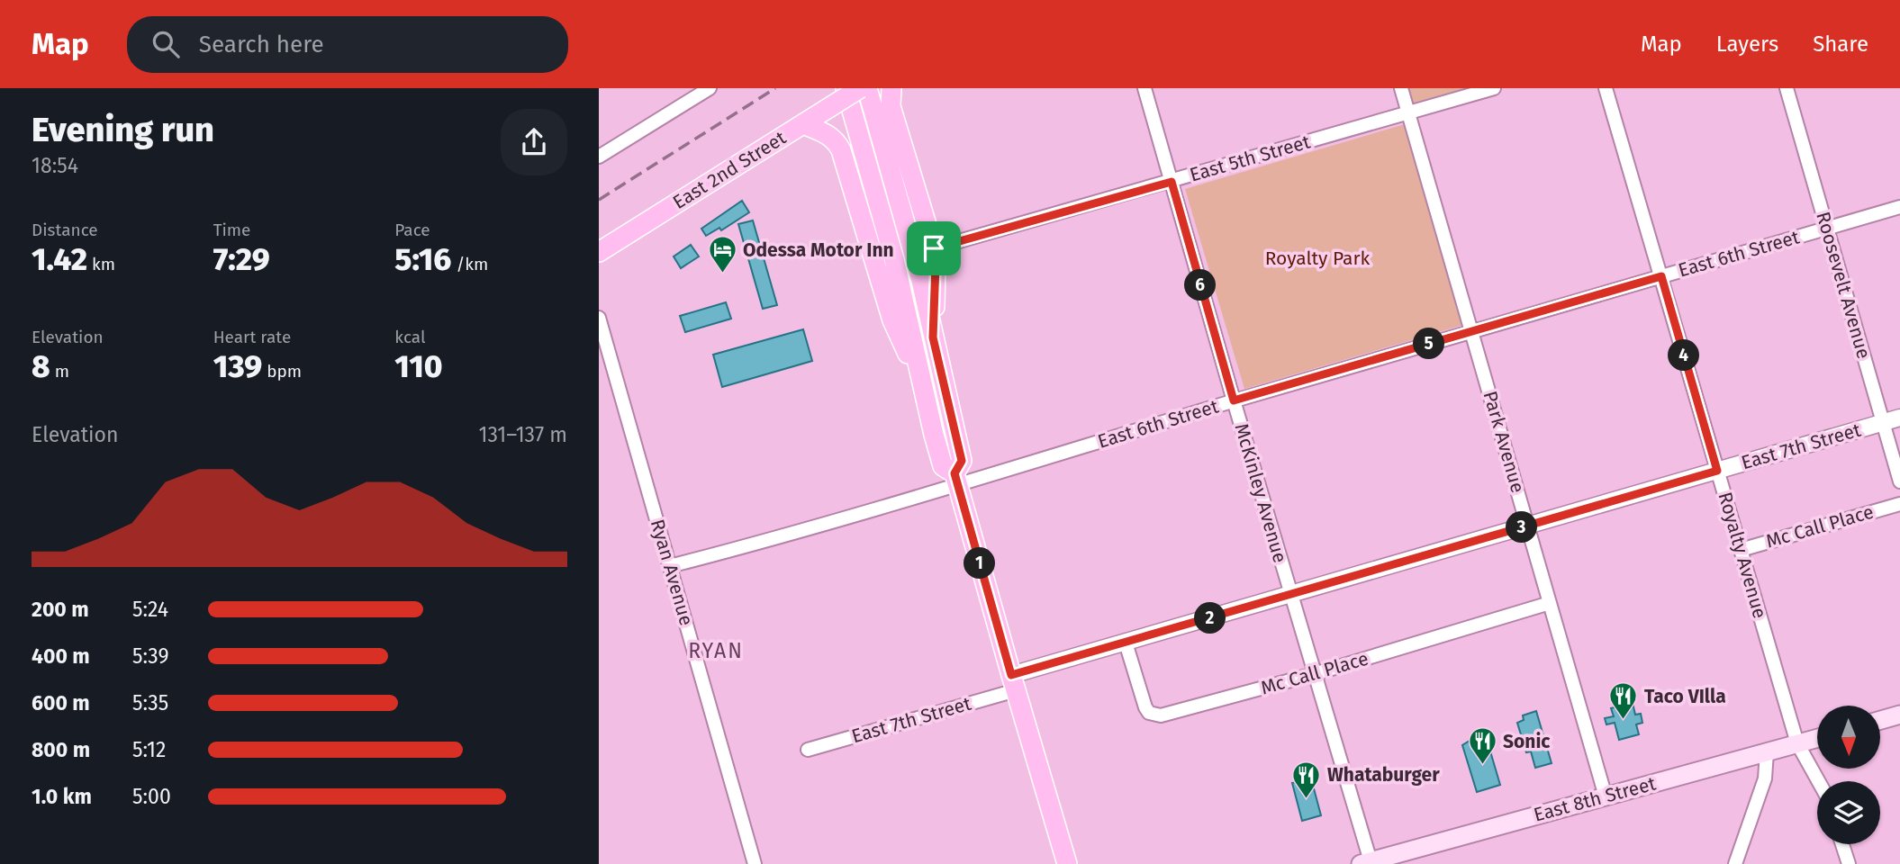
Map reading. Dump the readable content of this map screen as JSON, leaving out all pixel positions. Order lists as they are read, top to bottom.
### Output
{
  "streets": {
    "main road": ["East 2nd Street", "East 8th Street"],
    "street": [
      "East 5th Street",
      "East 6th Street",
      "Roosevelt Avenue",
      "Park Avenue",
      "East 7th Street",
      "McKinley Avenue",
      "Mc Call Place",
      "Royalty Avenue",
      "Ryan Avenue"
    ]
  },
  "crossings": [
    ["East 5th Street", "Park Avenue"],
    ["East 5th Street", "McKinley Avenue"],
    ["East 6th Street", "Roosevelt Avenue"],
    ["East 6th Street", "Park Avenue"],
    ["East 6th Street", "McKinley Avenue"],
    ["East 6th Street", "Royalty Avenue"],
    ["East 6th Street", "Ryan Avenue"],
    ["Roosevelt Avenue", "East 7th Street"],
    ["Park Avenue", "East 7th Street"],
    ["Park Avenue", "Mc Call Place"],
    ["Park Avenue", "East 8th Street"],
    ["East 7th Street", "McKinley Avenue"],
    ["East 7th Street", "Mc Call Place"],
    ["East 7th Street", "Royalty Avenue"],
    ["McKinley Avenue", "Mc Call Place"],
    ["McKinley Avenue", "East 8th Street"],
    ["Mc Call Place", "Royalty Avenue"],
    ["Royalty Avenue", "East 8th Street"]
  ],
  "districts": ["RYAN"],
  "parks": ["Royalty Park"],
  "places": {
    "hotel": ["Odessa Motor Inn"],
    "restaurant": ["Taco VIlla", "Sonic", "Whataburger"]
  },
  "north": "bottom",
  "page": {
    "header": "Map",
    "search": "Search here",
    "nav": ["Map", "Layers", "Share"],
    "heading": ["Evening run", "18:54"],
    "stats": [
      ["Distance", "1.42 km"],
      ["Time", "7:29"],
      ["Pace", "5:16 /km"],
      ["Elevation", "8 m"],
      ["Heart rate", "139 bpm"],
      ["kcal", "110"]
    ],
    "pins": [
      "6",
      "5",
      "4",
      "3",
      "1",
      "2"
    ],
    "chart": ["Elevation", "131–137 m"],
    "list": [
      {
        "name": "200 m",
        "note": "5:24"
      },
      {
        "name": "400 m",
        "note": "5:39"
      },
      {
        "name": "600 m",
        "note": "5:35"
      },
      {
        "name": "800 m",
        "note": "5:12"
      },
      {
        "name": "1.0 km",
        "note": "5:00"
      }
    ]
  }
}
